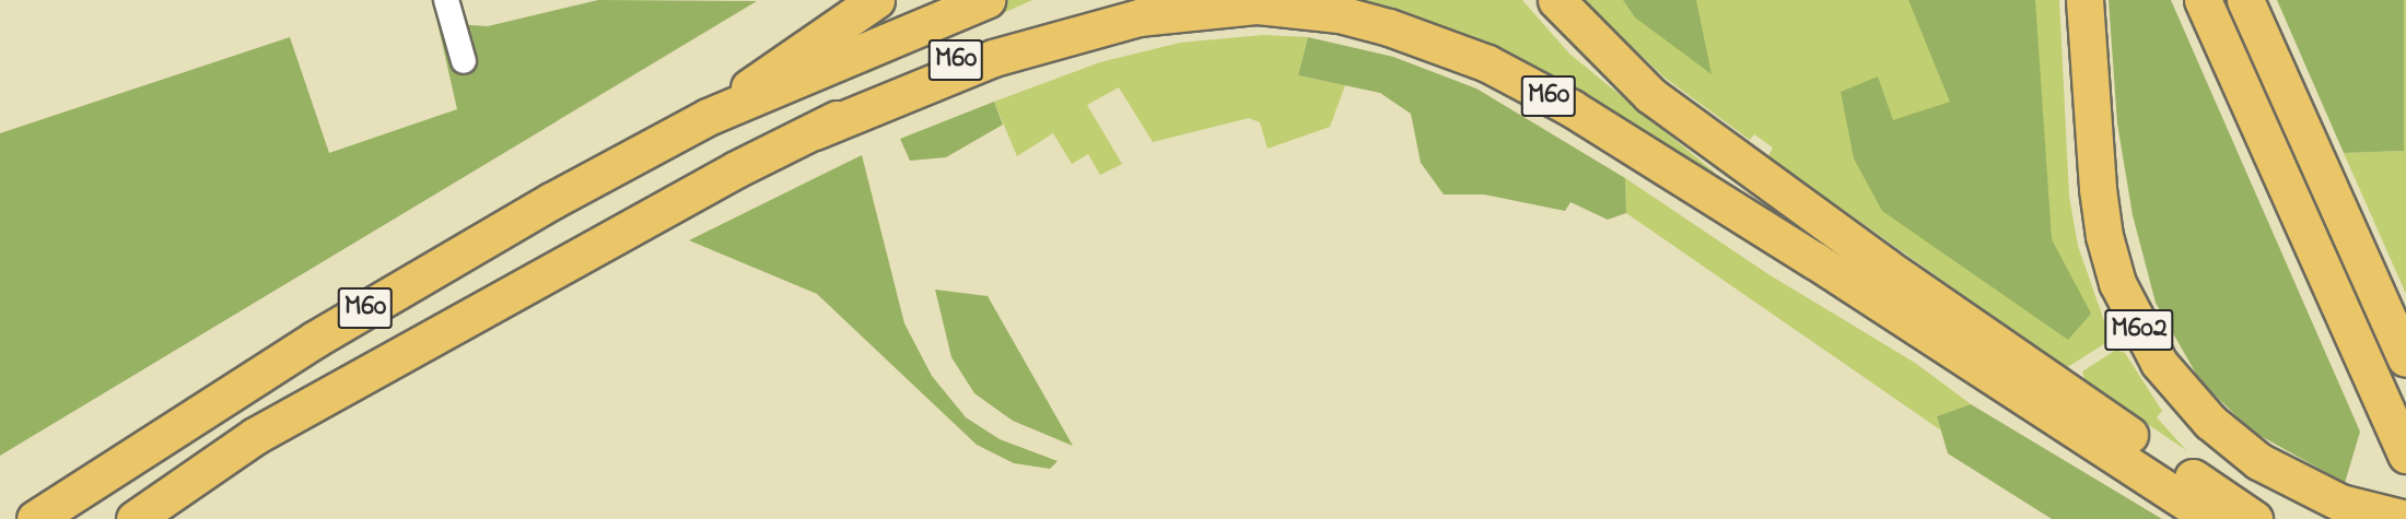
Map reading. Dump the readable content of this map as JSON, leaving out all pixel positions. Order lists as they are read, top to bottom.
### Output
{
  "streets": {
    "highway": ["M60", "M602"]
  }
}
